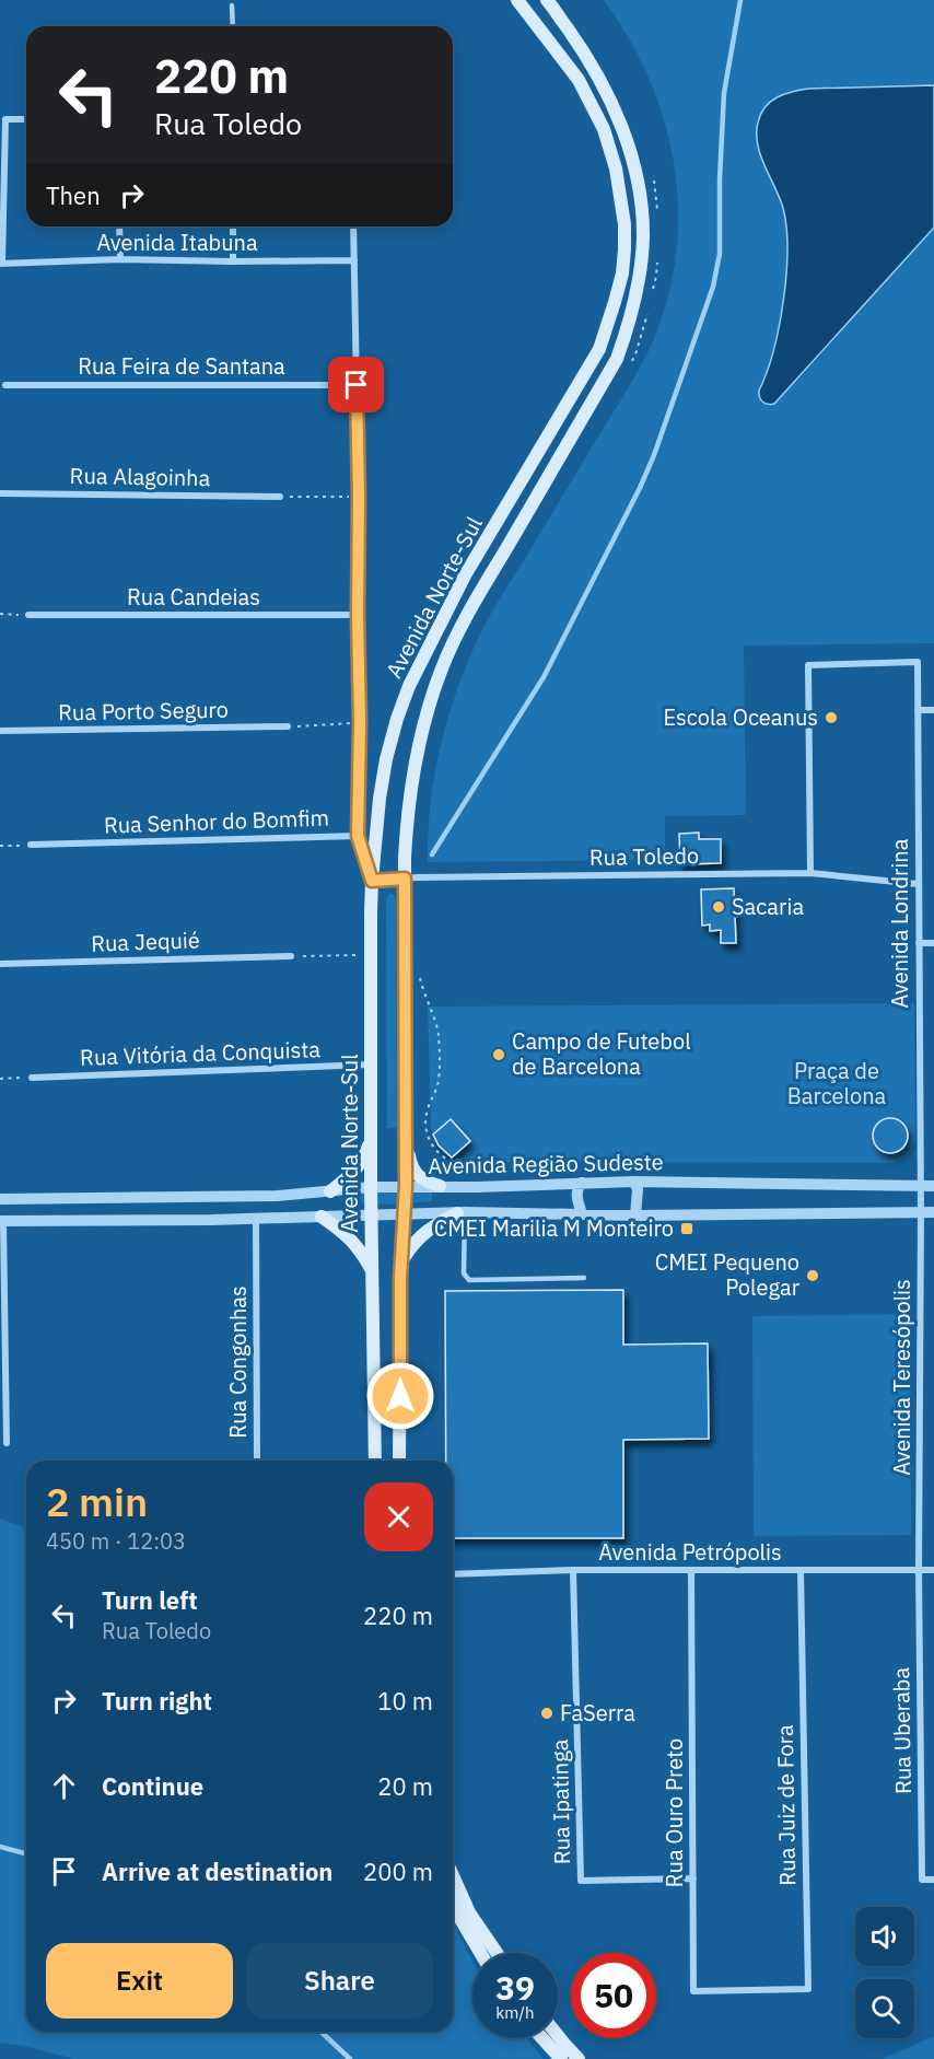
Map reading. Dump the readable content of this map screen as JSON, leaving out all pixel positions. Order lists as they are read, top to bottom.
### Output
{
  "streets": {
    "main road": ["Avenida Norte-Sul"],
    "street": [
      "Avenida Itabuna",
      "Rua Feira de Santana",
      "Rua Alagoinha",
      "Rua Candeias",
      "Rua Porto Seguro",
      "Rua Senhor do Bomfim",
      "Rua Toledo",
      "Avenida Londrina",
      "Rua Jequié",
      "Rua Vitória da Conquista",
      "Avenida Região Sudeste",
      "Rua Congonhas",
      "Avenida Teresópolis",
      "Avenida Petrópolis",
      "Rua Uberaba",
      "Rua Ipatinga",
      "Rua Juiz de Fora",
      "Rua Ouro Preto"
    ]
  },
  "crossings": [
    ["Avenida Norte-Sul", "Rua Senhor do Bomfim"],
    ["Avenida Norte-Sul", "Rua Toledo"],
    ["Avenida Norte-Sul", "Rua Vitória da Conquista"],
    ["Avenida Norte-Sul", "Avenida Região Sudeste"],
    ["Rua Senhor do Bomfim", "Rua Toledo"],
    ["Rua Toledo", "Avenida Londrina"],
    ["Avenida Londrina", "Avenida Região Sudeste"],
    ["Avenida Londrina", "Avenida Teresópolis"],
    ["Avenida Região Sudeste", "Avenida Teresópolis"],
    ["Avenida Teresópolis", "Avenida Petrópolis"],
    ["Avenida Teresópolis", "Rua Uberaba"],
    ["Avenida Petrópolis", "Rua Uberaba"],
    ["Avenida Petrópolis", "Rua Ipatinga"],
    ["Avenida Petrópolis", "Rua Juiz de Fora"],
    ["Avenida Petrópolis", "Rua Ouro Preto"],
    ["Rua Ipatinga", "Rua Ouro Preto"],
    ["Rua Juiz de Fora", "Rua Ouro Preto"]
  ],
  "parks": ["Praça de Barcelona"],
  "places": {
    "other": [
      "Escola Oceanus",
      "Sacaria",
      "Campo de Futebol de Barcelona",
      "CMEI Pequeno Polegar",
      "FaSerra"
    ],
    "transit": ["CMEI Marilia M Monteiro"]
  },
  "page": {
    "turn": ["220 m", "Rua Toledo"],
    "then": "Then",
    "heading": ["2 min", "450 m · 12:03"],
    "list": [
      {
        "name": "Turn left",
        "note": "Rua Toledo",
        "value": "220 m"
      },
      {
        "name": "Turn right",
        "value": "10 m"
      },
      {
        "name": "Continue",
        "value": "20 m"
      },
      {
        "name": "Arrive at destination",
        "value": "200 m"
      }
    ],
    "buttons": ["Exit", "Share"],
    "speed": "39 km/h",
    "limit": "50"
  }
}
